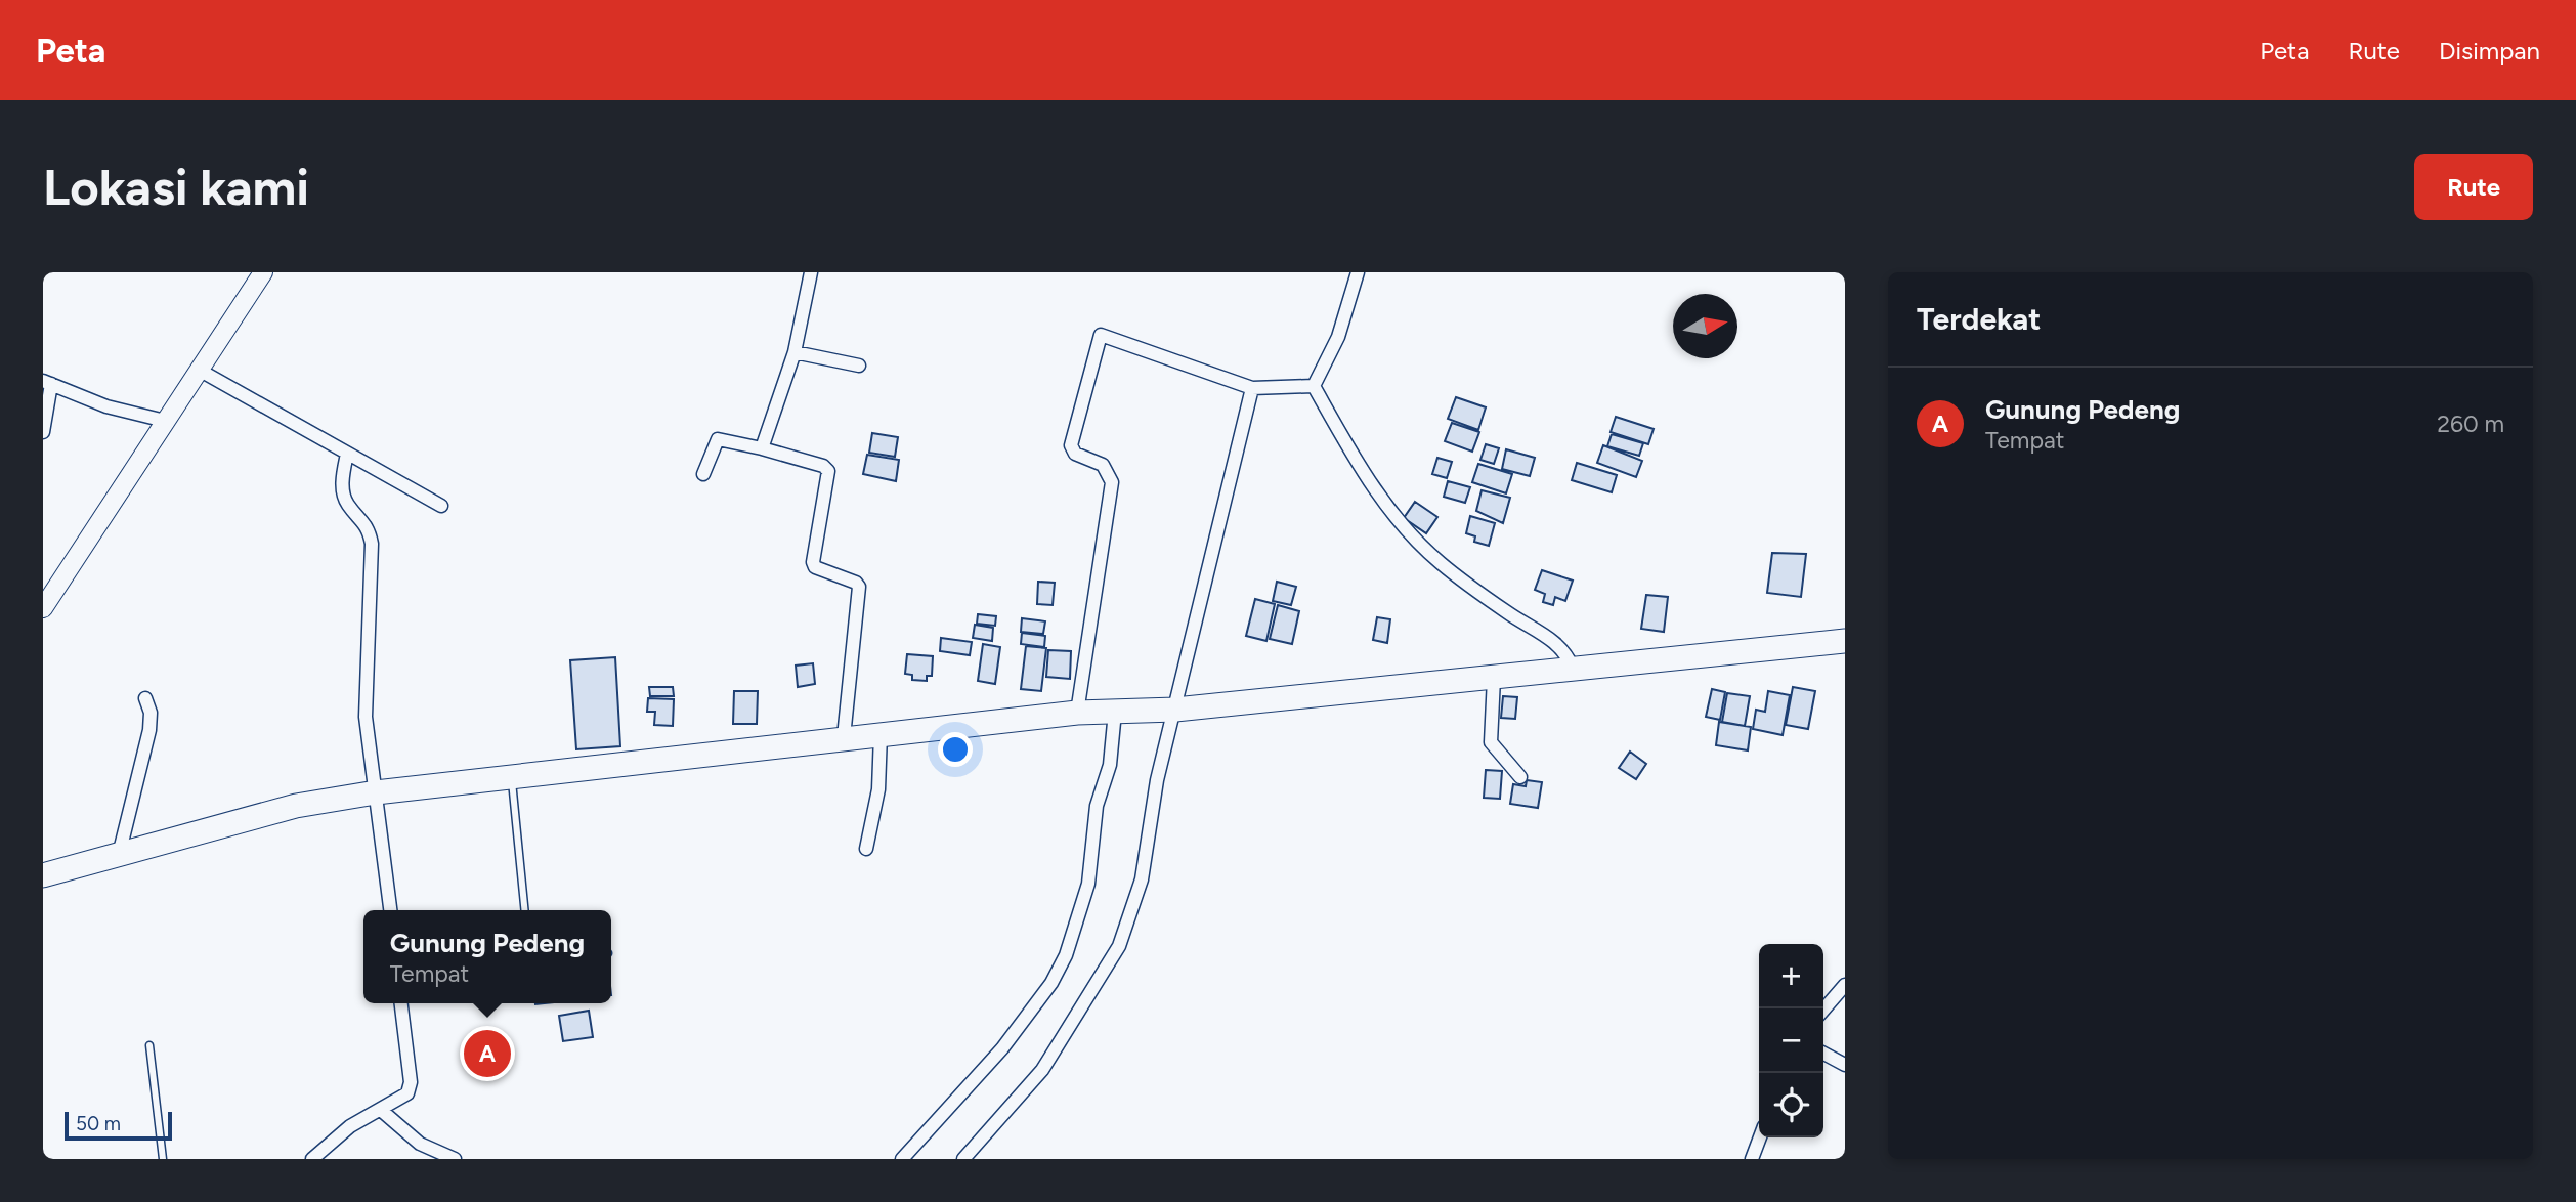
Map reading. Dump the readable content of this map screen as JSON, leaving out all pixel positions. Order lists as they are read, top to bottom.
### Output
{
  "scale_bar": "50 m",
  "north": "right",
  "page": {
    "header": "Peta",
    "nav": ["Peta", "Rute", "Disimpan"],
    "buttons": "Rute",
    "title": "Lokasi kami",
    "heading": "Terdekat",
    "list": [
      {
        "mark": "A",
        "name": "Gunung Pedeng",
        "note": "Tempat",
        "value": "260 m"
      }
    ],
    "popup": ["Gunung Pedeng", "Tempat"],
    "map_buttons": ["+", "−"],
    "pins": "A",
    "scale": "50 m"
  }
}
